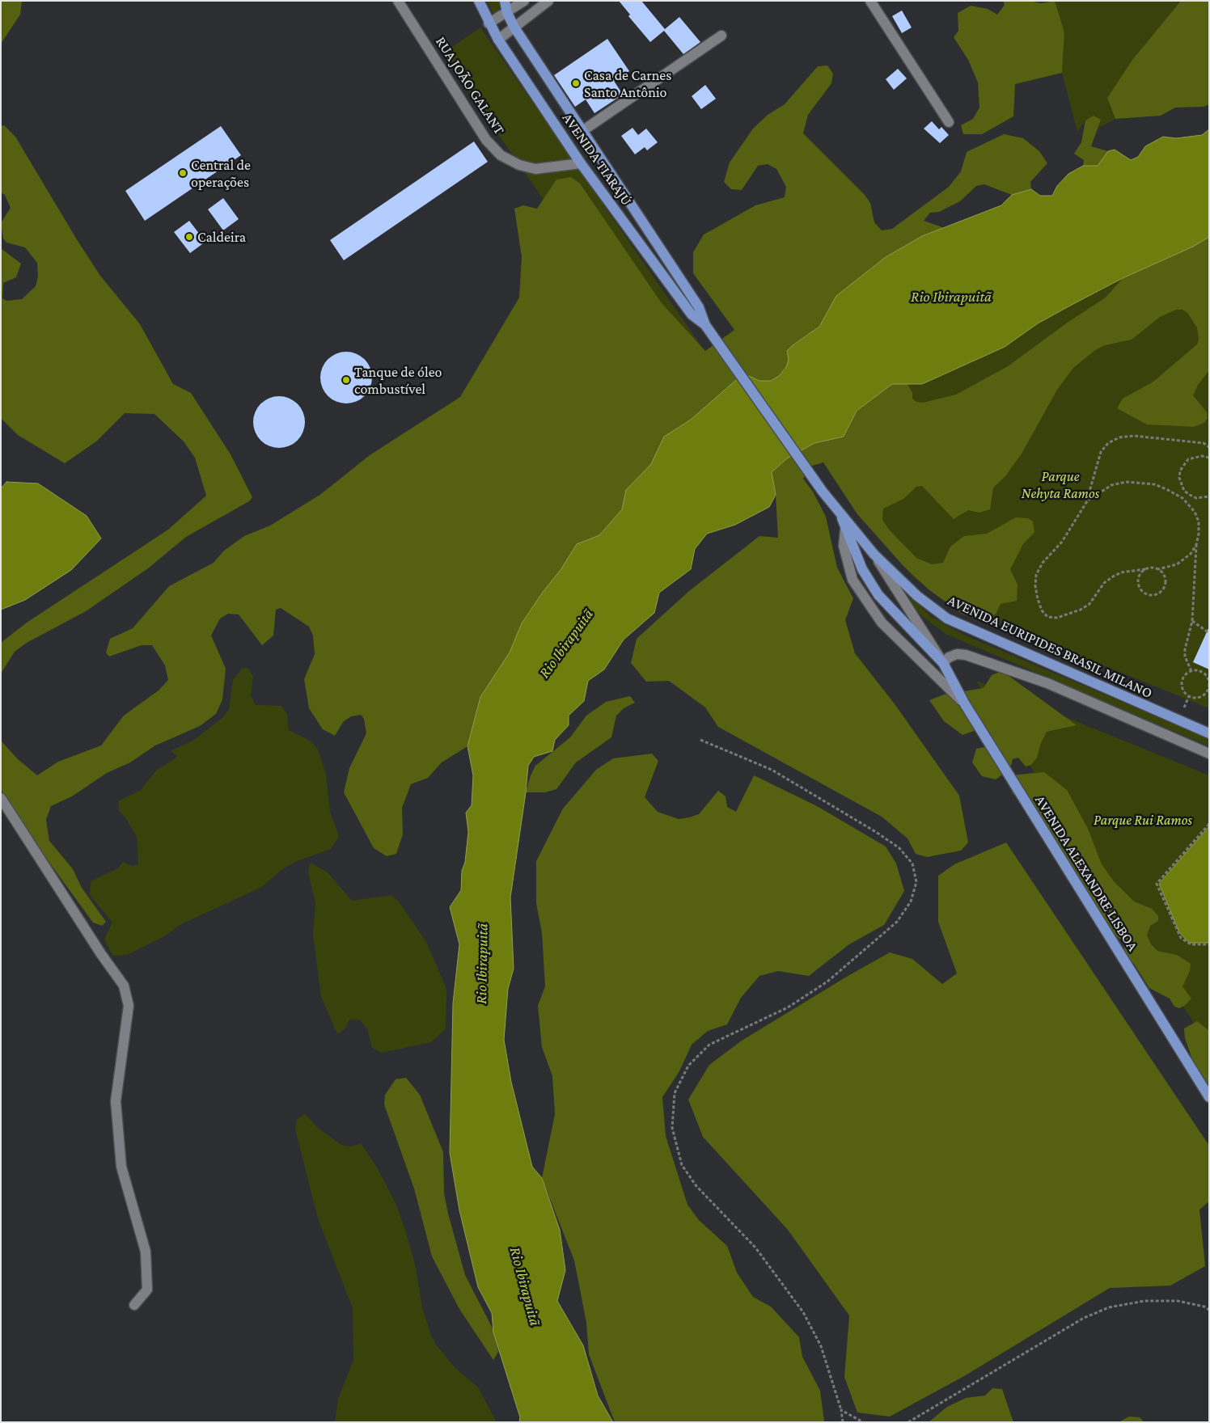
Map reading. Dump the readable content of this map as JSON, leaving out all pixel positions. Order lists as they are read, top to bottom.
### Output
{
  "streets": {
    "main road": ["AVENIDA TIARAJÚ", "AVENIDA EURIPIDES BRASIL MILANO", "AVENIDA ALEXANDRE LISBOA"],
    "street": ["RUA JOÃO GALANT"]
  },
  "crossings": [
    ["RUA JOÃO GALANT", "AVENIDA TIARAJÚ"],
    ["AVENIDA TIARAJÚ", "AVENIDA EURIPIDES BRASIL MILANO"],
    ["AVENIDA EURIPIDES BRASIL MILANO", "AVENIDA ALEXANDRE LISBOA"]
  ],
  "water": ["Rio Ibirapuitã"],
  "parks": ["Parque Nehyta Ramos", "Parque Rui Ramos"],
  "places": [
    "Casa de Carnes Santo Antônio",
    "Central de operações",
    "Caldeira",
    "Tanque de óleo combustível"
  ]
}
